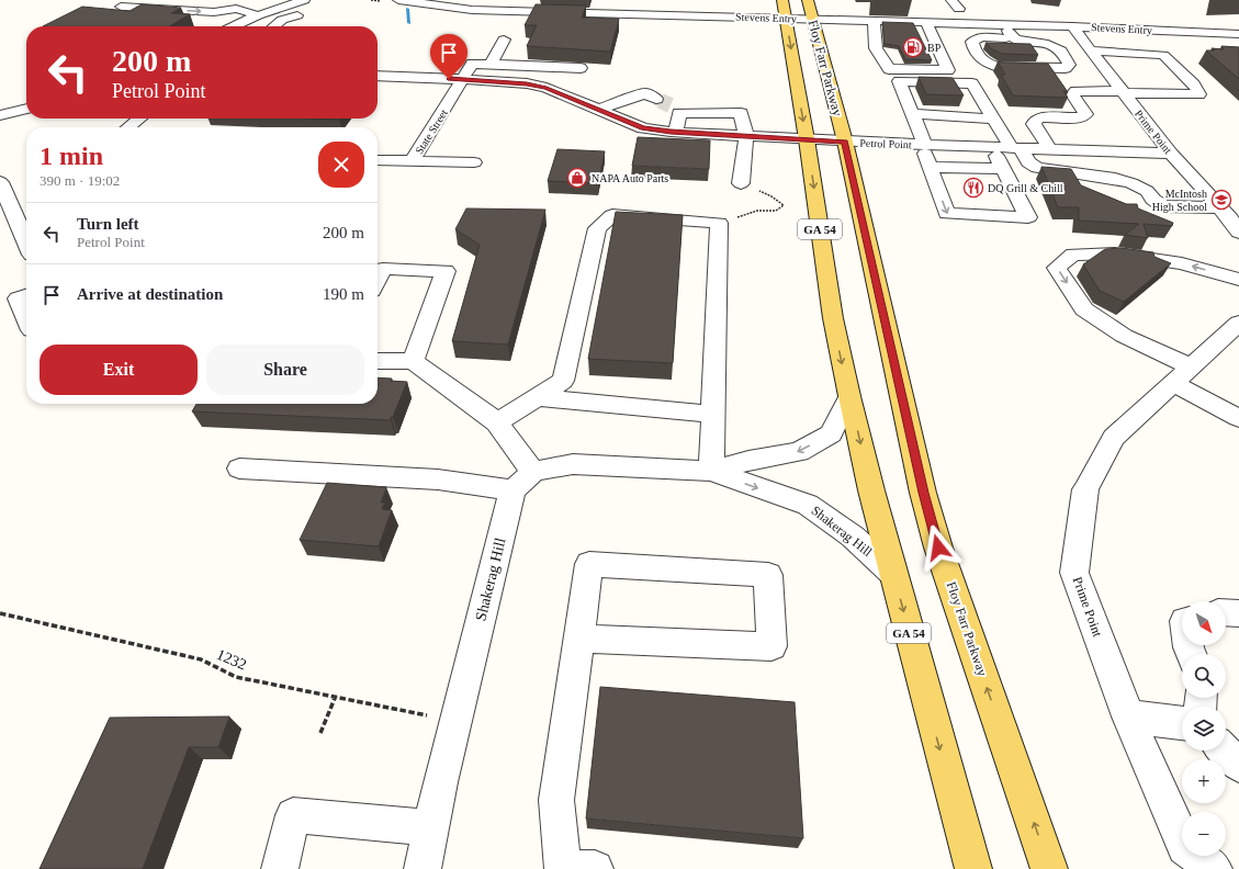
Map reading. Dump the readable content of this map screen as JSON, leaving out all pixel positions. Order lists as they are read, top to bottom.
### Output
{
  "streets": {
    "main road": ["Floy Farr Parkway", "GA 54"],
    "street": [
      "Stevens Entry",
      "State Street",
      "Prime Point",
      "Petrol Point",
      "Shakerag Hill"
    ],
    "path": ["1232"]
  },
  "crossings": [
    ["Stevens Entry", "Floy Farr Parkway"],
    ["Stevens Entry", "Prime Point"],
    ["Floy Farr Parkway", "Petrol Point"],
    ["Floy Farr Parkway", "Shakerag Hill"],
    ["State Street", "Petrol Point"],
    ["Prime Point", "Petrol Point"],
    ["Shakerag Hill", "1232"]
  ],
  "places": {
    "fuel station": ["BP"],
    "shop": ["NAPA Auto Parts"],
    "restaurant": ["DQ Grill & Chill"],
    "school or university": ["McIntosh High School"]
  },
  "north": "bottom right",
  "page": {
    "turn": ["200 m", "Petrol Point"],
    "heading": ["1 min", "390 m · 19:02"],
    "list": [
      {
        "name": "Turn left",
        "note": "Petrol Point",
        "value": "200 m"
      },
      {
        "name": "Arrive at destination",
        "value": "190 m"
      }
    ],
    "buttons": ["Exit", "Share"],
    "map_buttons": ["+", "−"]
  }
}
